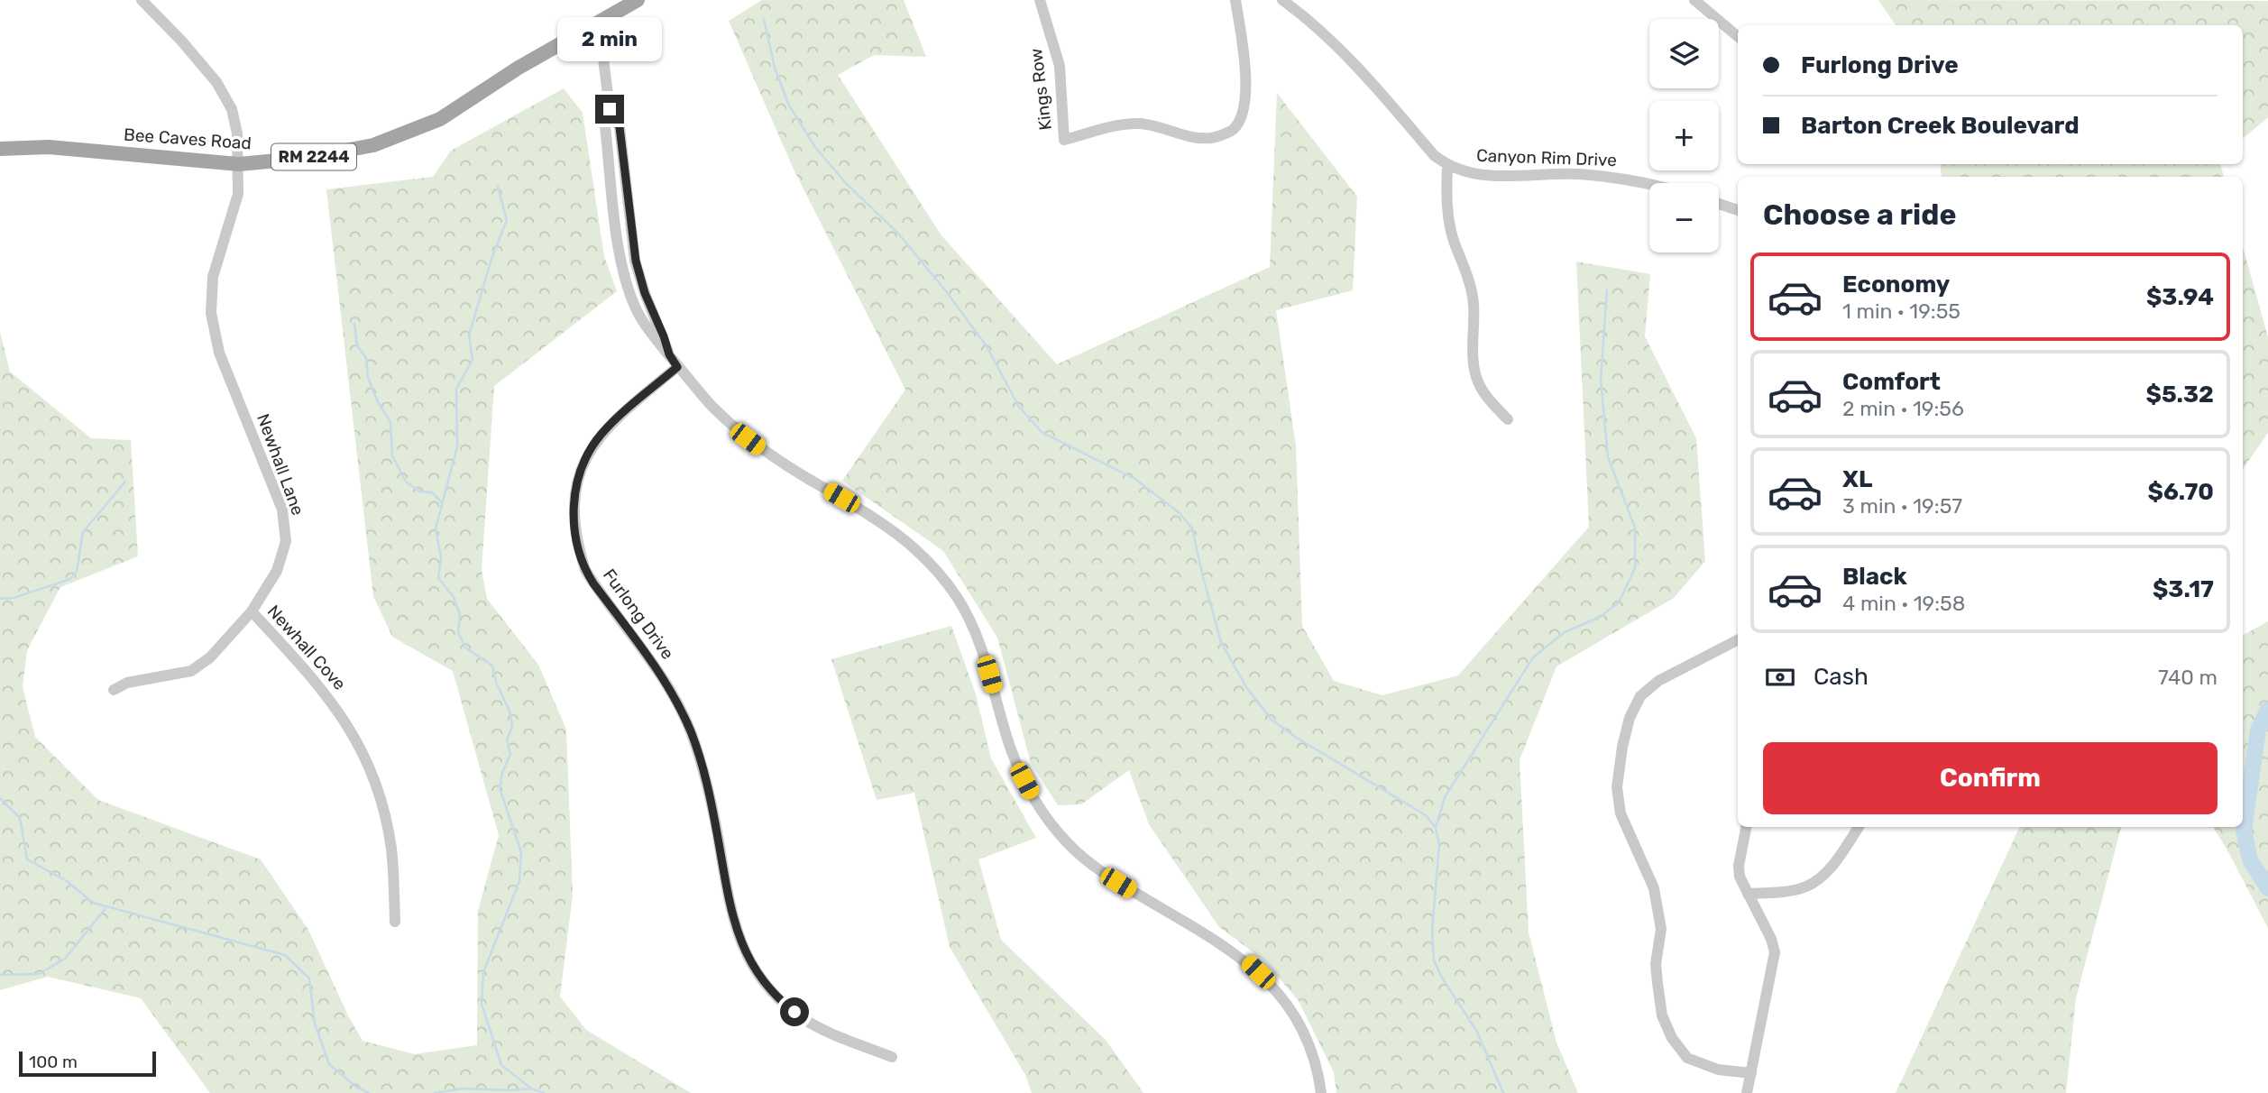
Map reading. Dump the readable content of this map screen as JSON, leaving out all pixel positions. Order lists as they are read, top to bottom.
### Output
{
  "streets": {
    "main road": ["Bee Caves Road", "RM 2244"],
    "street": [
      "Kings Row",
      "Canyon Rim Drive",
      "Newhall Lane",
      "Furlong Drive",
      "Newhall Cove"
    ]
  },
  "crossings": [
    ["Bee Caves Road", "Newhall Lane"],
    ["Newhall Lane", "Newhall Cove"]
  ],
  "scale_bar": "100 m",
  "page": {
    "bubble": "2 min",
    "map_buttons": ["+", "−"],
    "banner": ["Furlong Drive", "Barton Creek Boulevard"],
    "heading": "Choose a ride",
    "list": [
      {
        "name": "Economy",
        "note": "1 min · 19:55",
        "value": "$3.94"
      },
      {
        "name": "Comfort",
        "note": "2 min · 19:56",
        "value": "$5.32"
      },
      {
        "name": "XL",
        "note": "3 min · 19:57",
        "value": "$6.70"
      },
      {
        "name": "Black",
        "note": "4 min · 19:58",
        "value": "$3.17"
      }
    ],
    "pay": ["Cash", "740 m"],
    "buttons": "Confirm",
    "scale": "100 m"
  }
}
